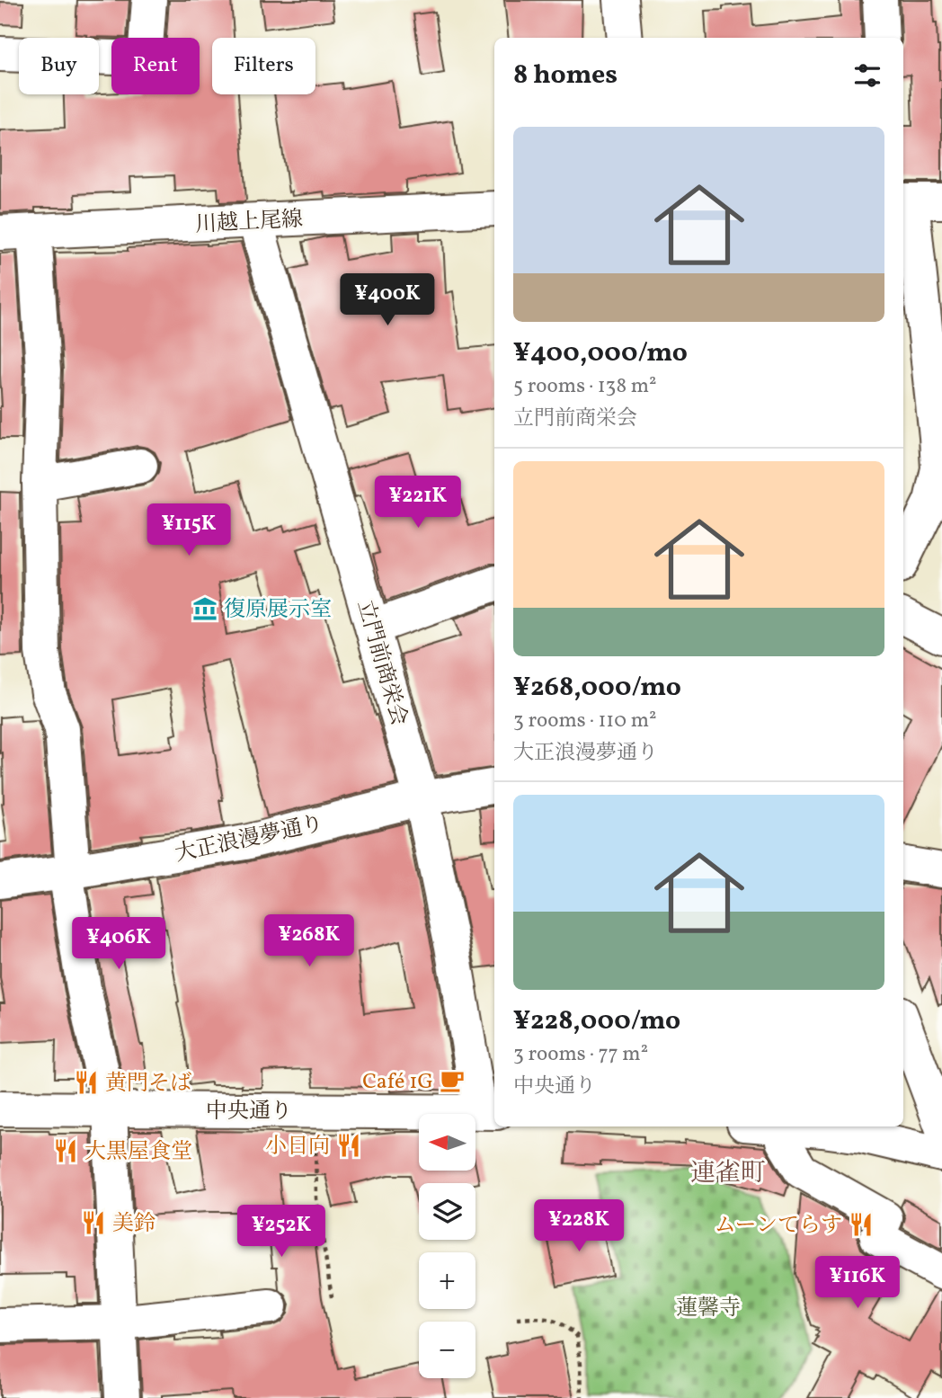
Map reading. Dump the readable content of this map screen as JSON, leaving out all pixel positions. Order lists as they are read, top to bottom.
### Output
{
  "streets": {
    "street": [
      "川越上尾線",
      "立門前商栄会",
      "大正浪漫夢通り",
      "中央通り"
    ]
  },
  "crossings": [
    ["川越上尾線", "立門前商栄会"],
    ["立門前商栄会", "大正浪漫夢通り"],
    ["立門前商栄会", "中央通り"]
  ],
  "districts": ["連雀町"],
  "parks": ["蓮馨寺"],
  "places": {
    "museum": ["復原展示室"],
    "cafe": ["Café 1G"],
    "restaurant": [
      "黄門そば",
      "小日向",
      "大黒屋食堂",
      "美鈴",
      "ムーンてらす"
    ]
  },
  "north": "left",
  "page": {
    "chip": ["Buy", "Rent", "Filters"],
    "heading": "8 homes",
    "list": [
      {
        "name": "¥400,000/mo",
        "note": "5 rooms · 138 m² · 立門前商栄会"
      },
      {
        "name": "¥268,000/mo",
        "note": "3 rooms · 110 m² · 大正浪漫夢通り"
      },
      {
        "name": "¥228,000/mo",
        "note": "3 rooms · 77 m² · 中央通り"
      }
    ],
    "price": [
      "¥400K",
      "¥221K",
      "¥115K",
      "¥268K",
      "¥406K",
      "¥228K",
      "¥252K",
      "¥116K"
    ],
    "map_buttons": ["+", "−"]
  }
}
